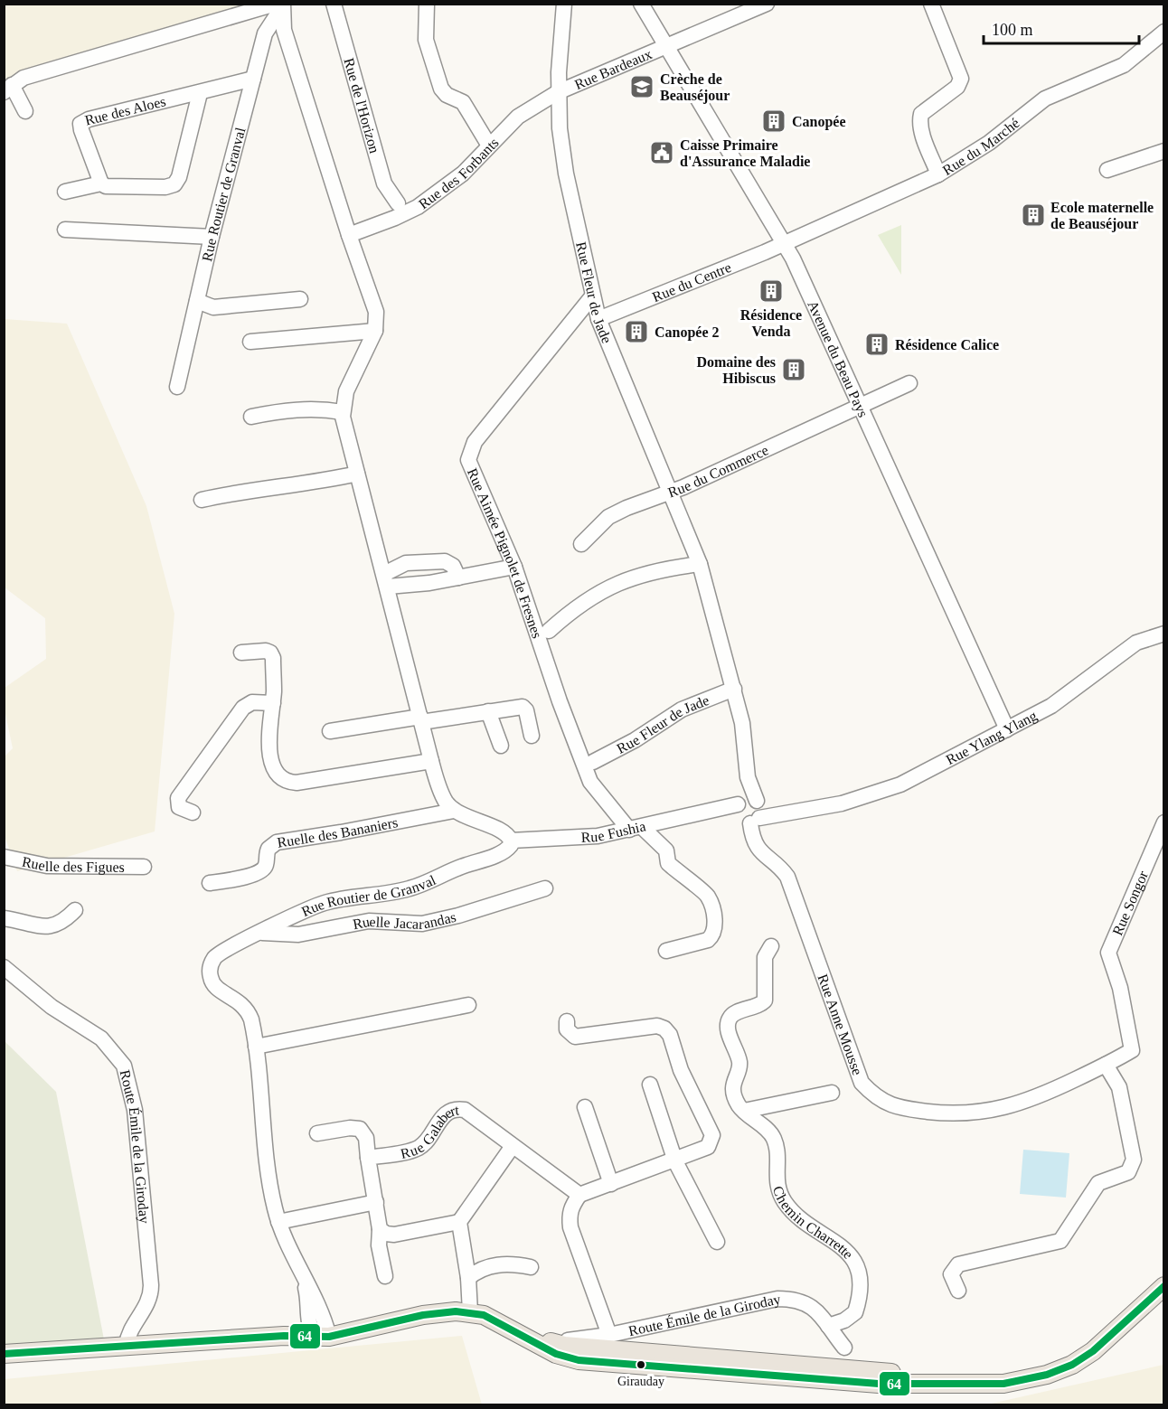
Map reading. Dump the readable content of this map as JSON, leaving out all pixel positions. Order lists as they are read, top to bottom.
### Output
{
  "streets": {
    "main road": ["Route Émile de la Giroday"],
    "street": [
      "Rue Bardeaux",
      "Rue de l'Horizon",
      "Rue des Aloes",
      "Rue du Marché",
      "Rue des Forbants",
      "Rue Routier de Granval",
      "Rue du Centre",
      "Rue Fleur de Jade",
      "Avenue du Beau Pays",
      "Rue du Commerce",
      "Rue Aimée Pignolet de Fresnes",
      "Rue Ylang Ylang",
      "Rue Fushia",
      "Ruelle des Bananiers",
      "Ruelle des Figues",
      "Rue Songor",
      "Ruelle Jacarandas",
      "Rue Anne Mousse",
      "Rue Galabert",
      "Chemin Charrette"
    ]
  },
  "crossings": [
    ["Rue Bardeaux", "Rue des Forbants"],
    ["Rue Bardeaux", "Rue Fleur de Jade"],
    ["Rue Bardeaux", "Avenue du Beau Pays"],
    ["Rue des Aloes", "Rue Routier de Granval"],
    ["Rue du Marché", "Rue du Centre"],
    ["Rue du Marché", "Avenue du Beau Pays"],
    ["Rue des Forbants", "Rue Fleur de Jade"],
    ["Rue Routier de Granval", "Rue Fushia"],
    ["Rue Routier de Granval", "Ruelle Jacarandas"],
    ["Rue Routier de Granval", "Route Émile de la Giroday"],
    ["Rue du Centre", "Rue Fleur de Jade"],
    ["Rue du Centre", "Avenue du Beau Pays"],
    ["Rue Fleur de Jade", "Rue du Commerce"],
    ["Rue Fleur de Jade", "Rue Aimée Pignolet de Fresnes"],
    ["Rue Fleur de Jade", "Rue Ylang Ylang"],
    ["Rue Fleur de Jade", "Rue Fushia"],
    ["Rue Fleur de Jade", "Rue Anne Mousse"],
    ["Avenue du Beau Pays", "Rue du Commerce"],
    ["Avenue du Beau Pays", "Rue Ylang Ylang"],
    ["Rue Aimée Pignolet de Fresnes", "Rue Fushia"],
    ["Rue Ylang Ylang", "Rue Fushia"],
    ["Rue Ylang Ylang", "Rue Anne Mousse"],
    ["Rue Fushia", "Rue Anne Mousse"],
    ["Rue Songor", "Rue Anne Mousse"],
    ["Route Émile de la Giroday", "Chemin Charrette"]
  ],
  "places": {
    "school or university": ["Crèche de Beauséjour"],
    "building": [
      "Canopée",
      "Ecole maternelle de Beauséjour",
      "Résidence Venda",
      "Canopée 2",
      "Résidence Calice",
      "Domaine des Hibiscus"
    ],
    "public building": ["Caisse Primaire d'Assurance Maladie"],
    "other": ["Girauday"]
  },
  "lines": ["transit line 64"],
  "scale_bar": "100 m"
}
